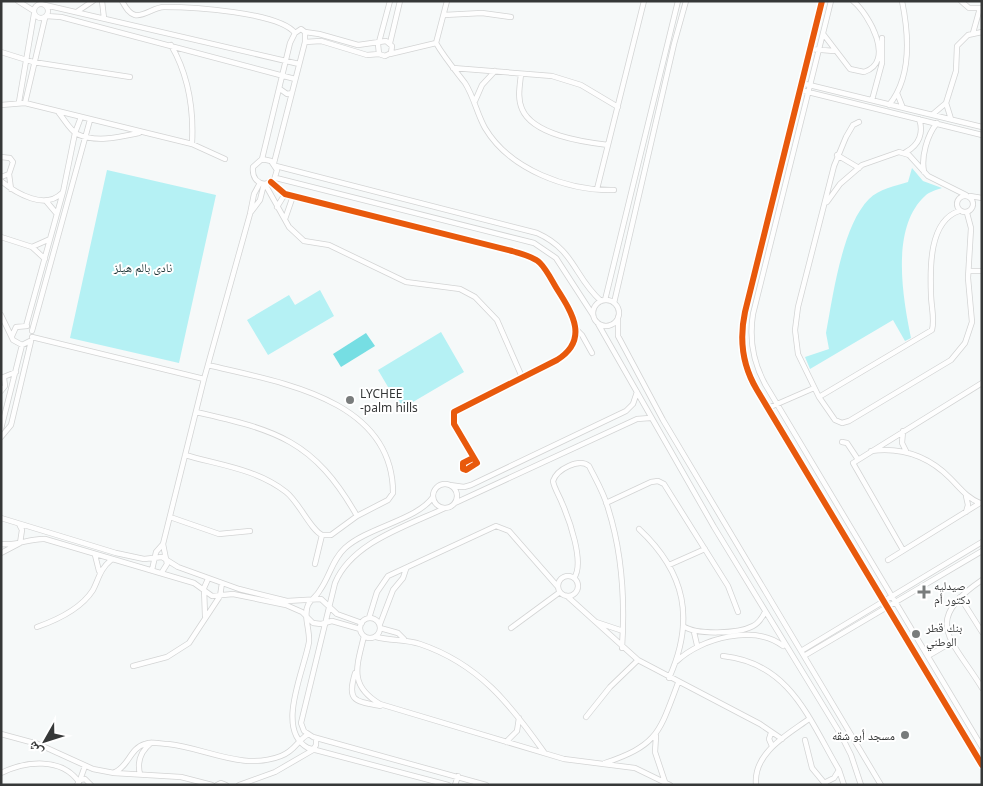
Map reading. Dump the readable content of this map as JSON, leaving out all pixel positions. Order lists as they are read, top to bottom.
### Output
{
  "parks": ["نادى بالم هيلز"],
  "places": {
    "other": ["LYCHEE -palm hills", "بنك قطر الوطني", "مسجد أبو شقه"],
    "health": ["صيدليه دكتور أم"]
  },
  "north": "bottom left"
}
